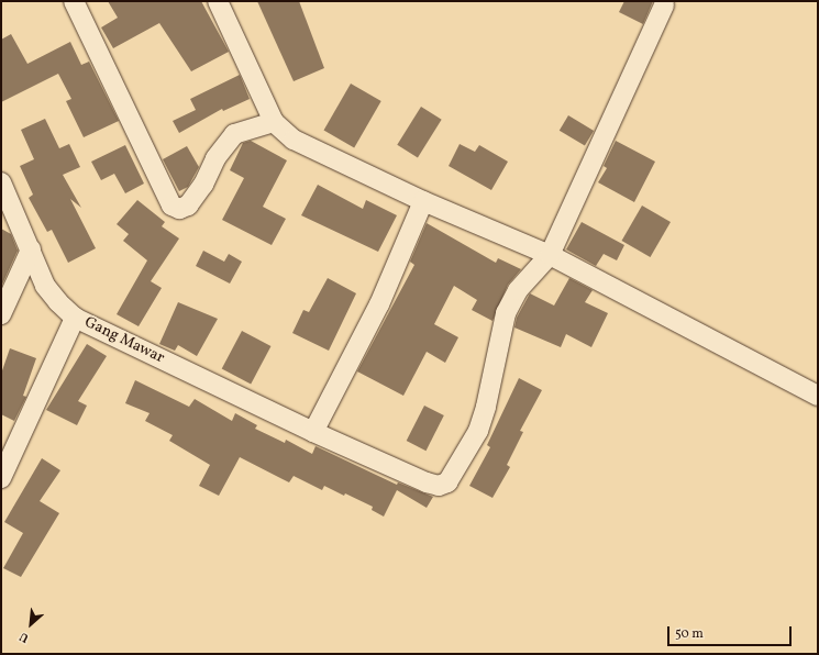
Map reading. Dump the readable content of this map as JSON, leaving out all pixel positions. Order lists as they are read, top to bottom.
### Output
{
  "streets": {
    "street": ["Gang Mawar"]
  },
  "scale_bar": "50 m",
  "north": "bottom left"
}
